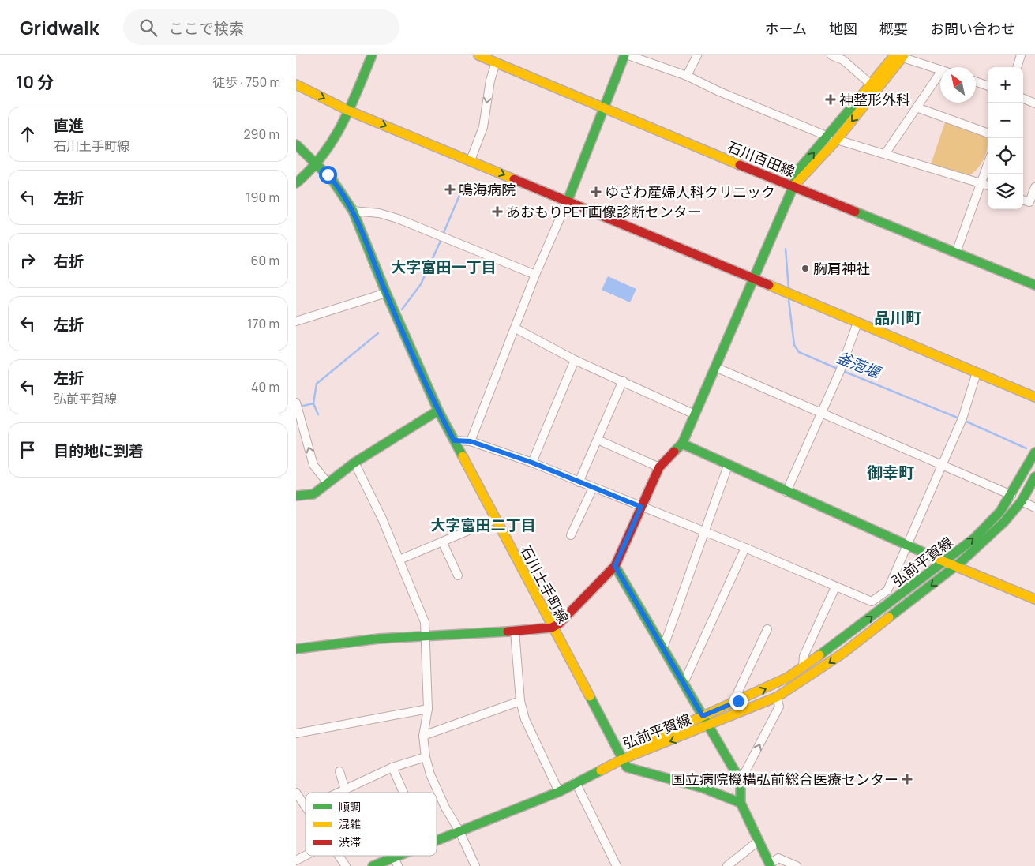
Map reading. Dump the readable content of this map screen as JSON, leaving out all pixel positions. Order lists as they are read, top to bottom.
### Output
{
  "streets": {
    "street": ["石川百田線", "弘前平賀線", "石川土手町線"]
  },
  "crossings": [
    ["弘前平賀線", "石川土手町線"]
  ],
  "districts": [
    "大字富田一丁目",
    "品川町",
    "御幸町",
    "大字富田二丁目"
  ],
  "water": ["釜萢堰"],
  "places": {
    "health": [
      "神整形外科",
      "鳴海病院",
      "ゆざわ産婦人科クリニック",
      "あおもりPET画像診断センター",
      "国立病院機構弘前総合医療センター"
    ],
    "other": ["胸肩神社"]
  },
  "legend": ["順調", "混雑", "渋滞"],
  "north": "top left",
  "page": {
    "header": "Gridwalk",
    "search": "ここで検索",
    "nav": [
      "ホーム",
      "地図",
      "概要",
      "お問い合わせ"
    ],
    "heading": ["10 分", "徒歩 · 750 m"],
    "map_buttons": ["+", "−"],
    "list": [
      ["直進", "石川土手町線", "290 m"],
      ["左折", "190 m"],
      ["右折", "60 m"],
      ["左折", "170 m"],
      ["左折", "弘前平賀線", "40 m"],
      "目的地に到着"
    ]
  }
}
